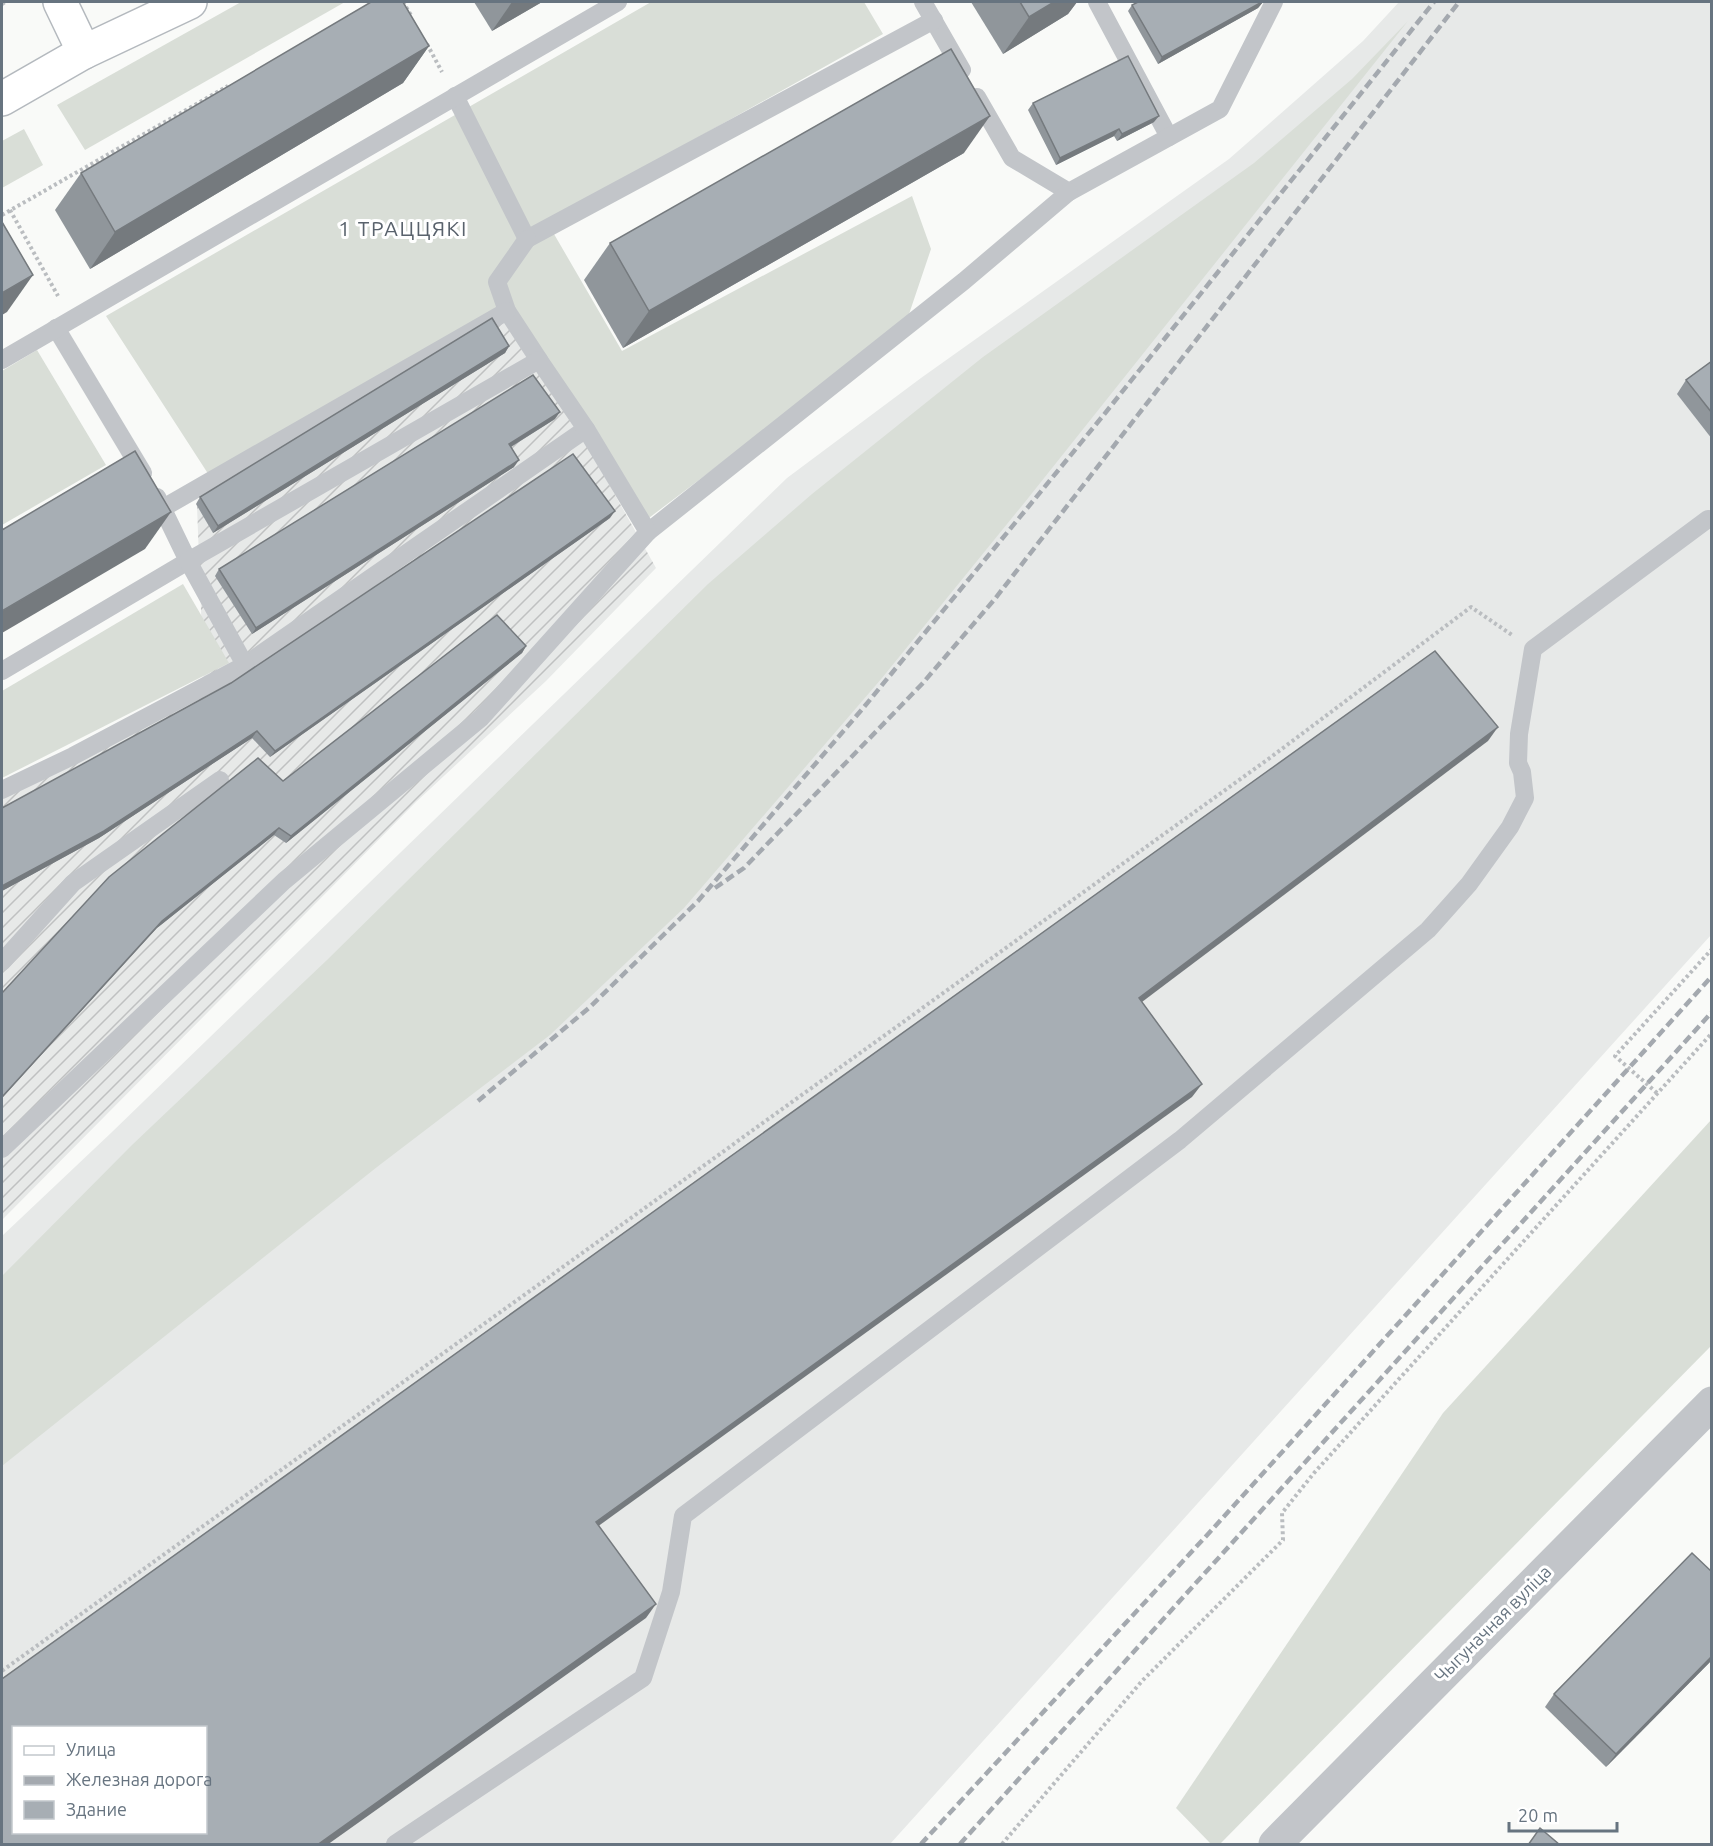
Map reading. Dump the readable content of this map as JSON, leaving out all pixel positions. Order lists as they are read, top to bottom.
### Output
{
  "streets": {
    "street": ["Чыгуначная вуліца"]
  },
  "districts": ["1 ТРАЦЦЯКІ"],
  "legend": ["Улица", "Железная дорога", "Здание"],
  "scale_bar": "20 m"
}
